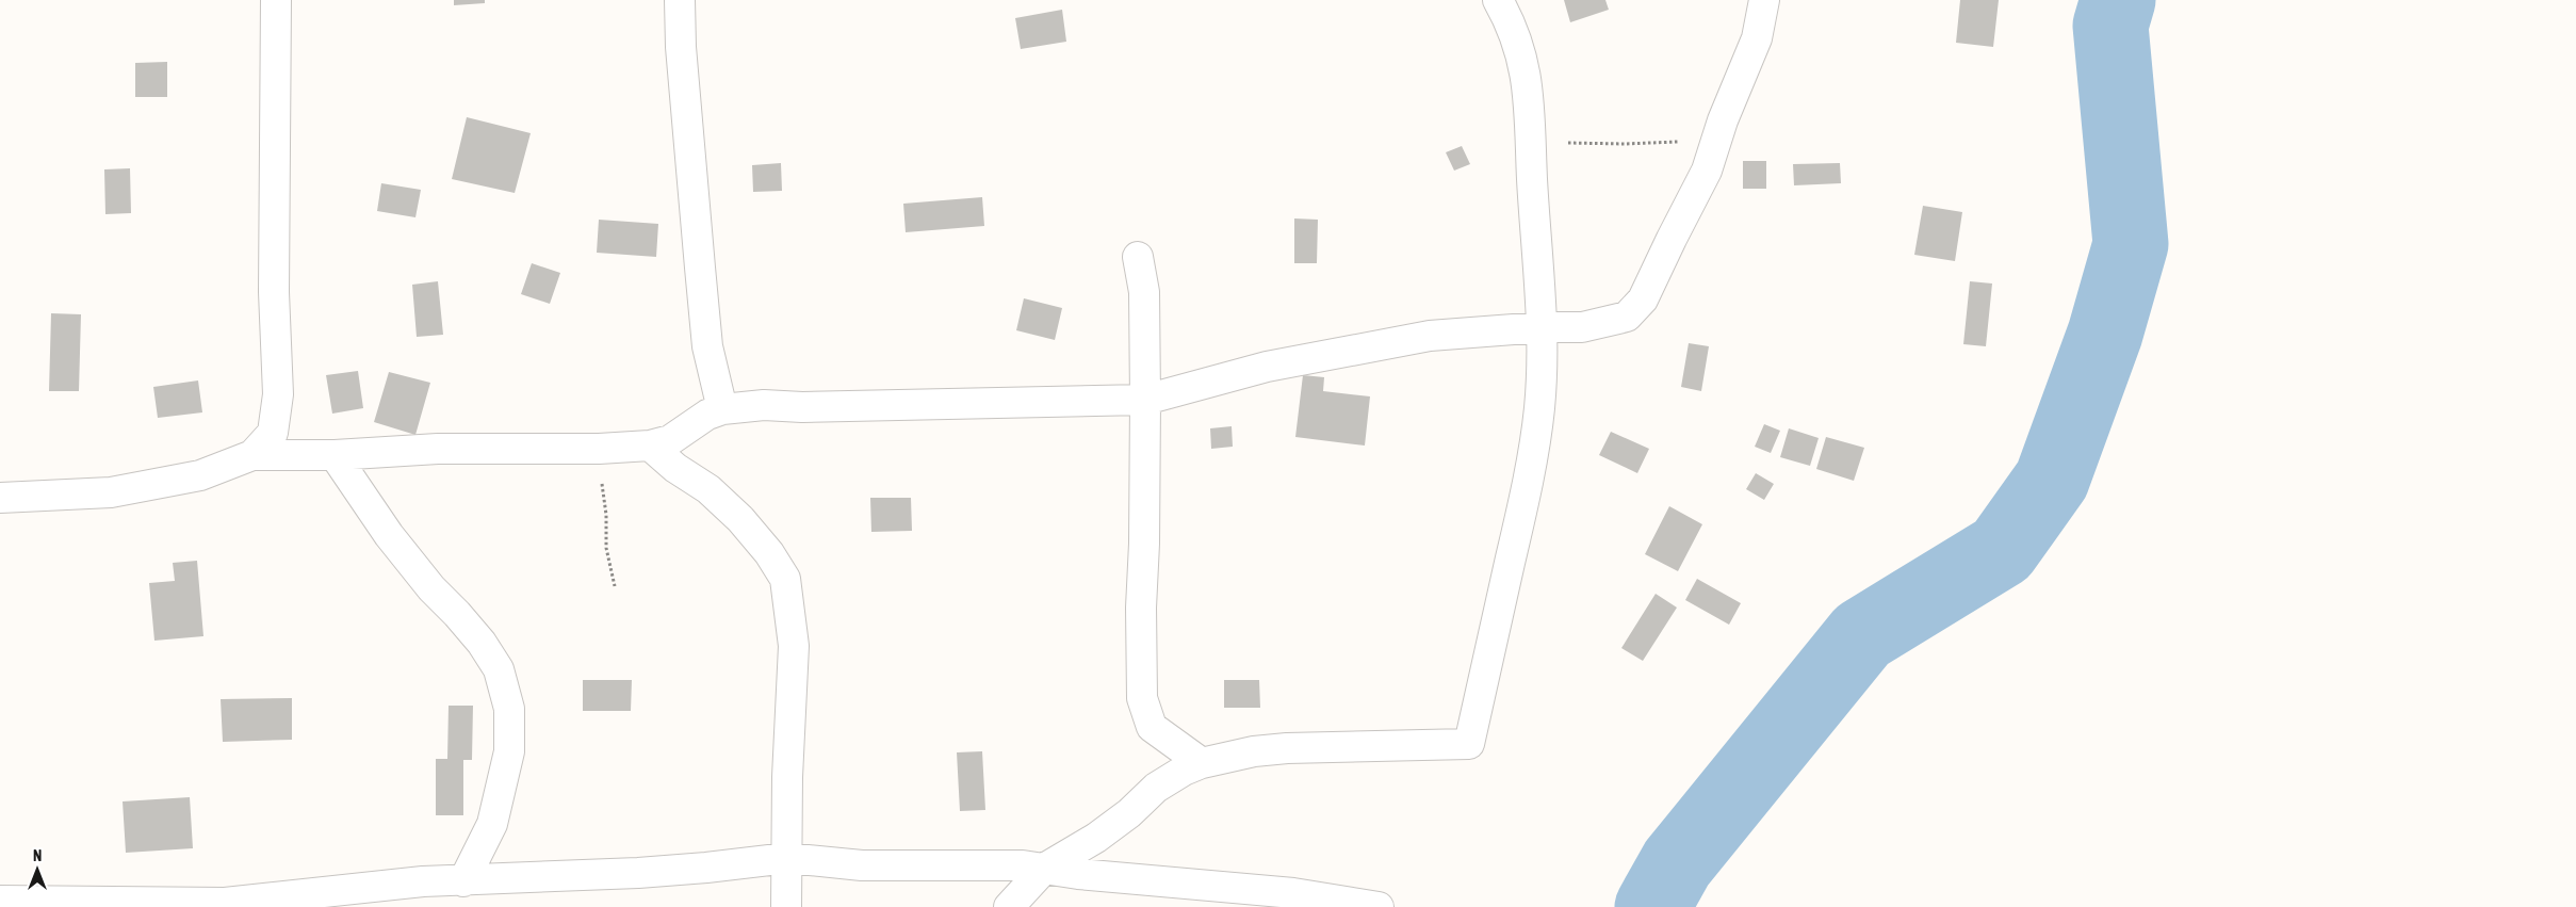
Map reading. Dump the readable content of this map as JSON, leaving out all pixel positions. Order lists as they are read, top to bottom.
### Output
{
  "north": "top"
}
